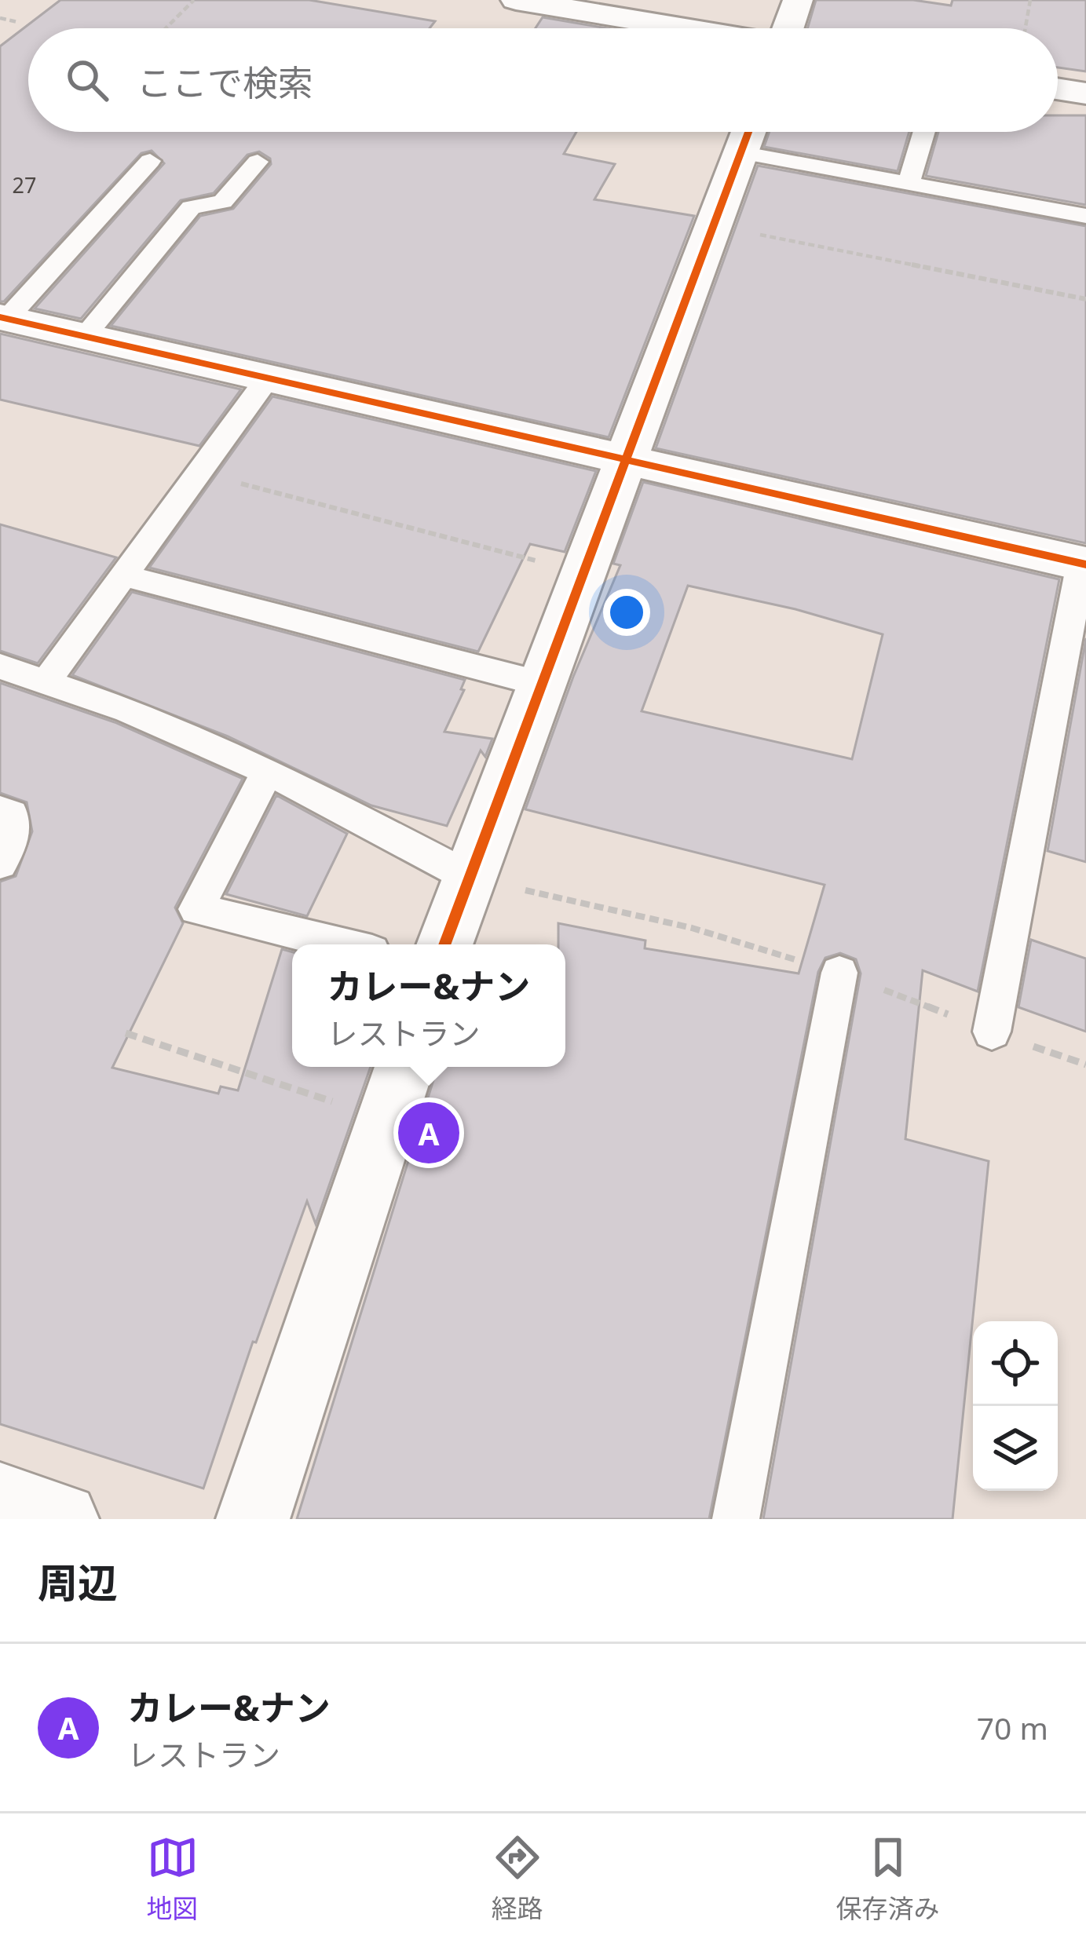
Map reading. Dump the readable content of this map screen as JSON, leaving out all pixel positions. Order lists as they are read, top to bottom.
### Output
{
  "house_numbers": ["27"],
  "page": {
    "search": "ここで検索",
    "popup": ["カレー&ナン", "レストラン"],
    "pins": "A",
    "heading": "周辺",
    "list": [
      {
        "mark": "A",
        "name": "カレー&ナン",
        "note": "レストラン",
        "value": "70 m"
      }
    ],
    "nav": ["地図", "経路", "保存済み"]
  }
}
